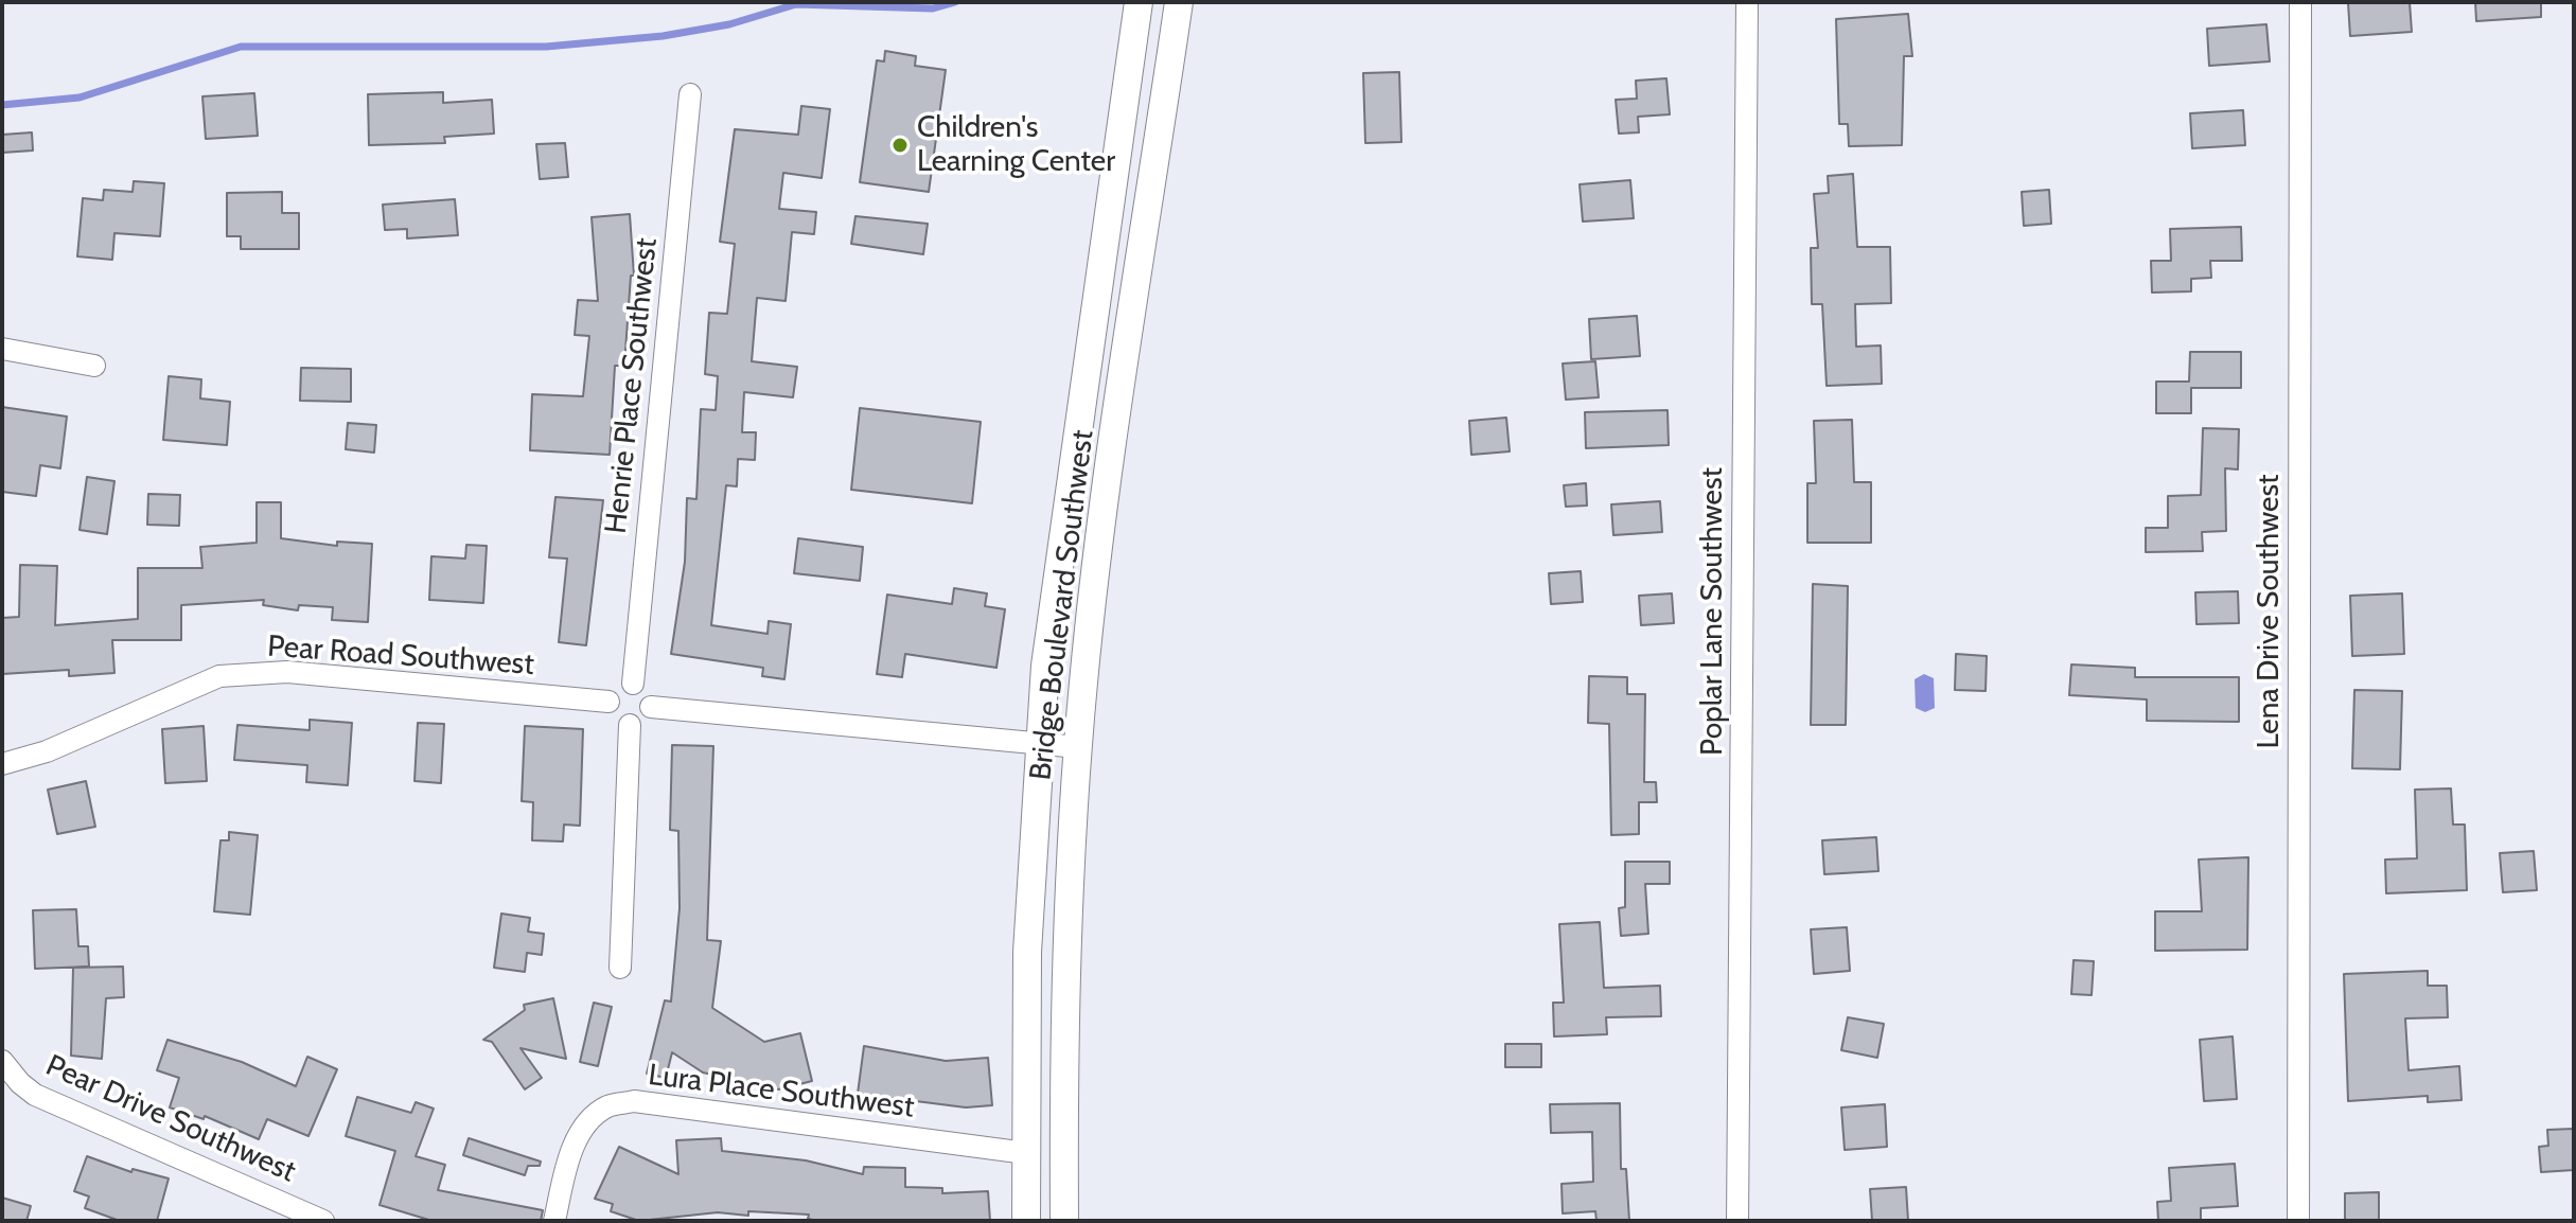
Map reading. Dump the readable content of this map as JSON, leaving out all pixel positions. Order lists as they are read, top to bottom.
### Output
{
  "streets": {
    "main road": ["Bridge Boulevard Southwest"],
    "street": [
      "Henrie Place Southwest",
      "Poplar Lane Southwest",
      "Lena Drive Southwest",
      "Pear Road Southwest",
      "Lura Place Southwest",
      "Pear Drive Southwest"
    ]
  },
  "crossings": [
    ["Henrie Place Southwest", "Pear Road Southwest"],
    ["Bridge Boulevard Southwest", "Lura Place Southwest"]
  ],
  "places": ["Children's Learning Center"]
}
